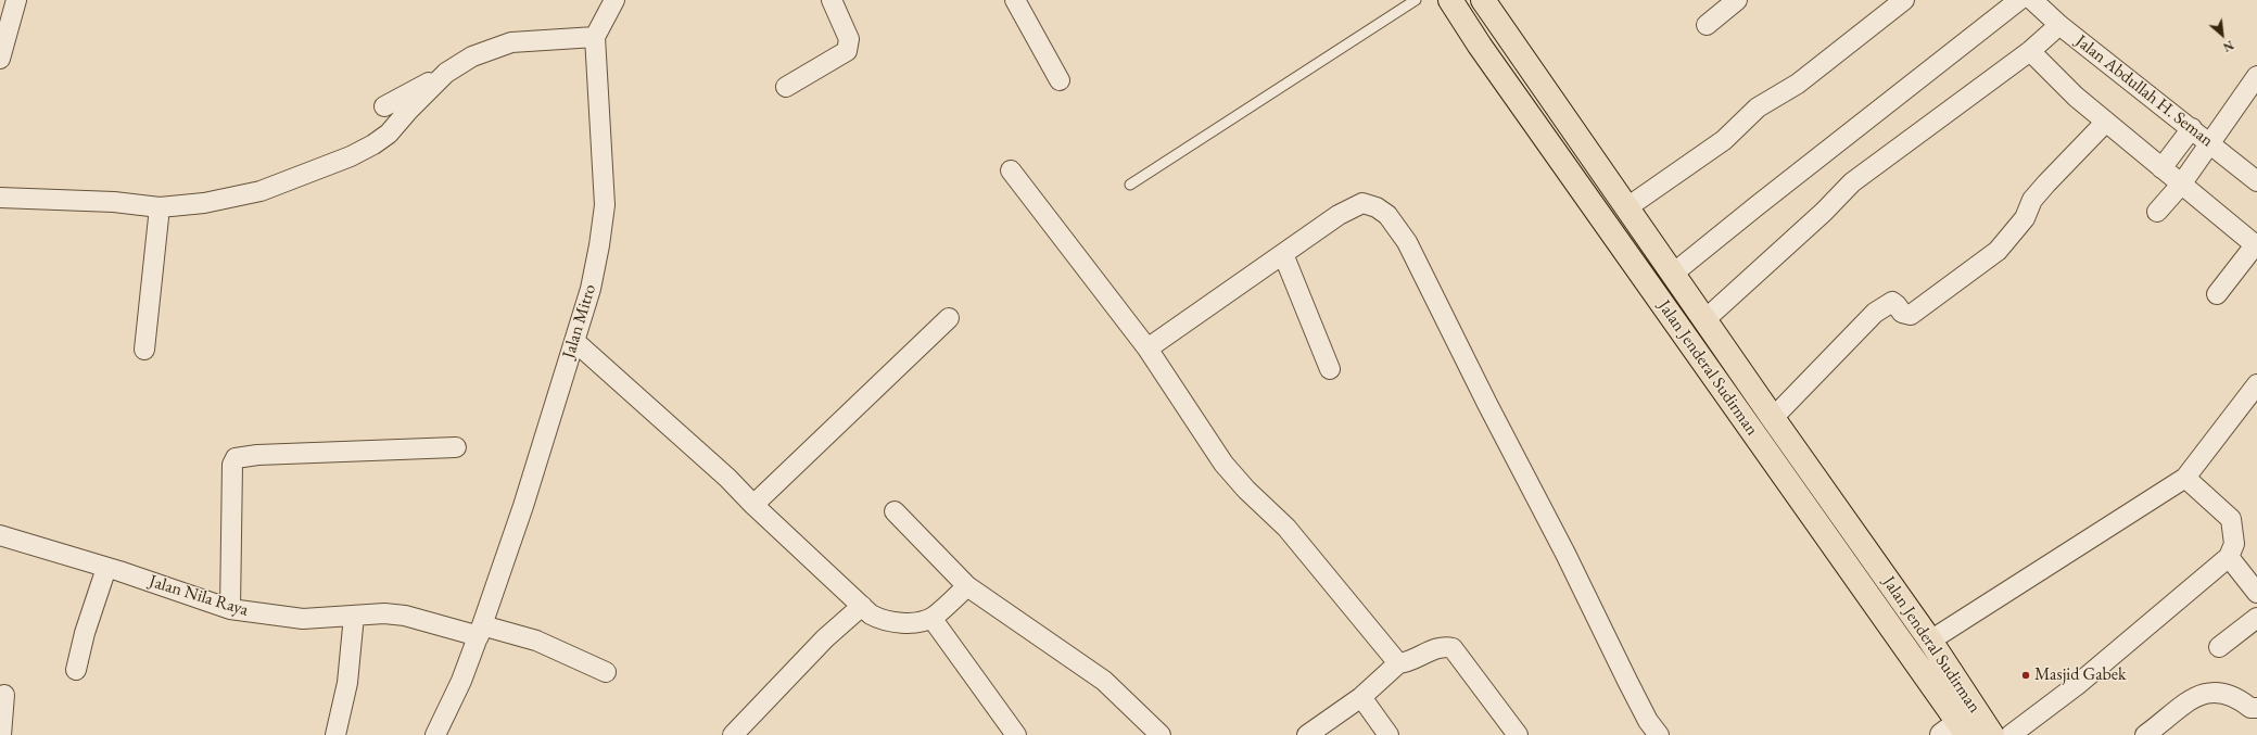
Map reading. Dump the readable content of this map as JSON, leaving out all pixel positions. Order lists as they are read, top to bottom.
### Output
{
  "streets": {
    "highway": ["Jalan Jenderal Sudirman"],
    "street": ["Jalan Abdullah H. Seman", "Jalan Mitro", "Jalan Nila Raya"]
  },
  "crossings": [
    ["Jalan Mitro", "Jalan Nila Raya"]
  ],
  "places": ["Masjid Gabek"],
  "north": "bottom right"
}
